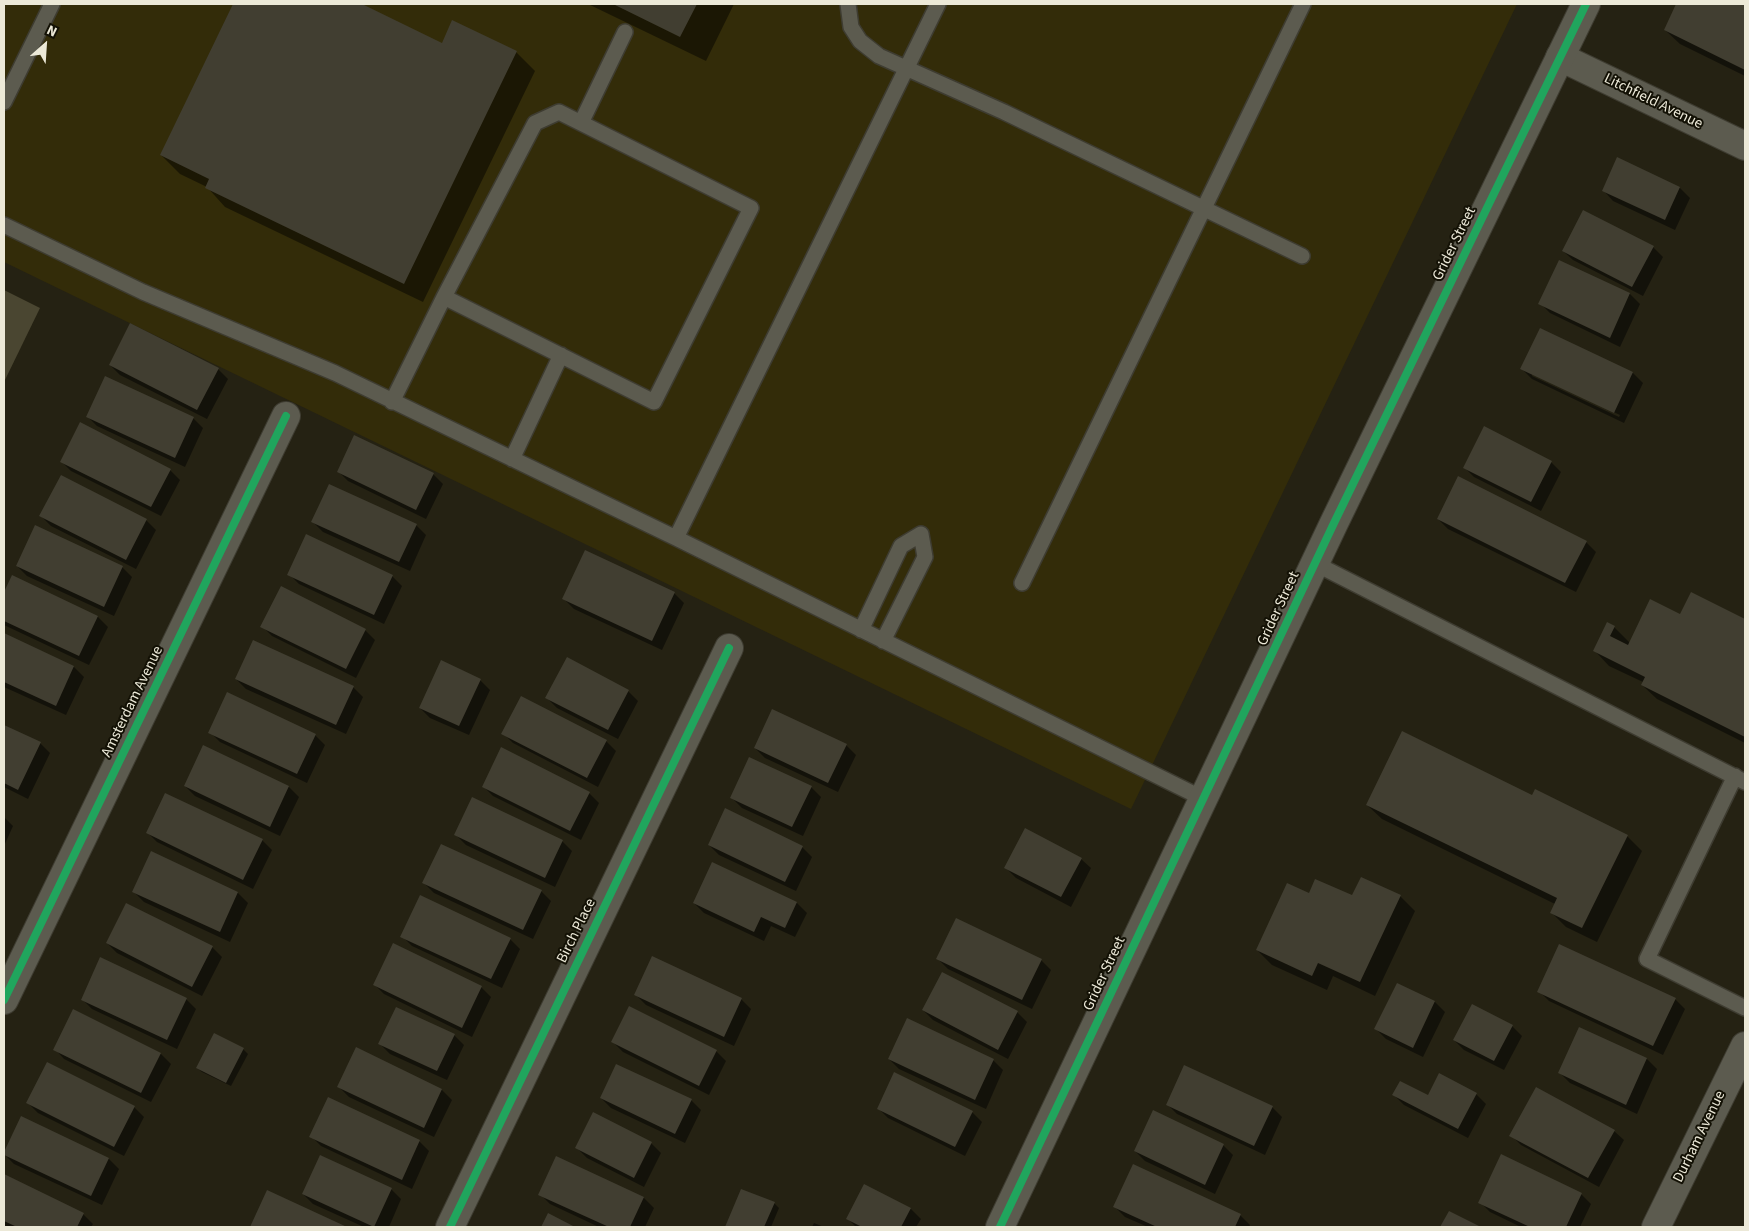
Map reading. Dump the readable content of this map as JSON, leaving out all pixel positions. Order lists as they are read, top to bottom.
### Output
{
  "streets": {
    "street": [
      "Litchfield Avenue",
      "Grider Street",
      "Amsterdam Avenue",
      "Birch Place",
      "Durham Avenue"
    ]
  },
  "crossings": [
    ["Litchfield Avenue", "Grider Street"]
  ],
  "north": "top right"
}
